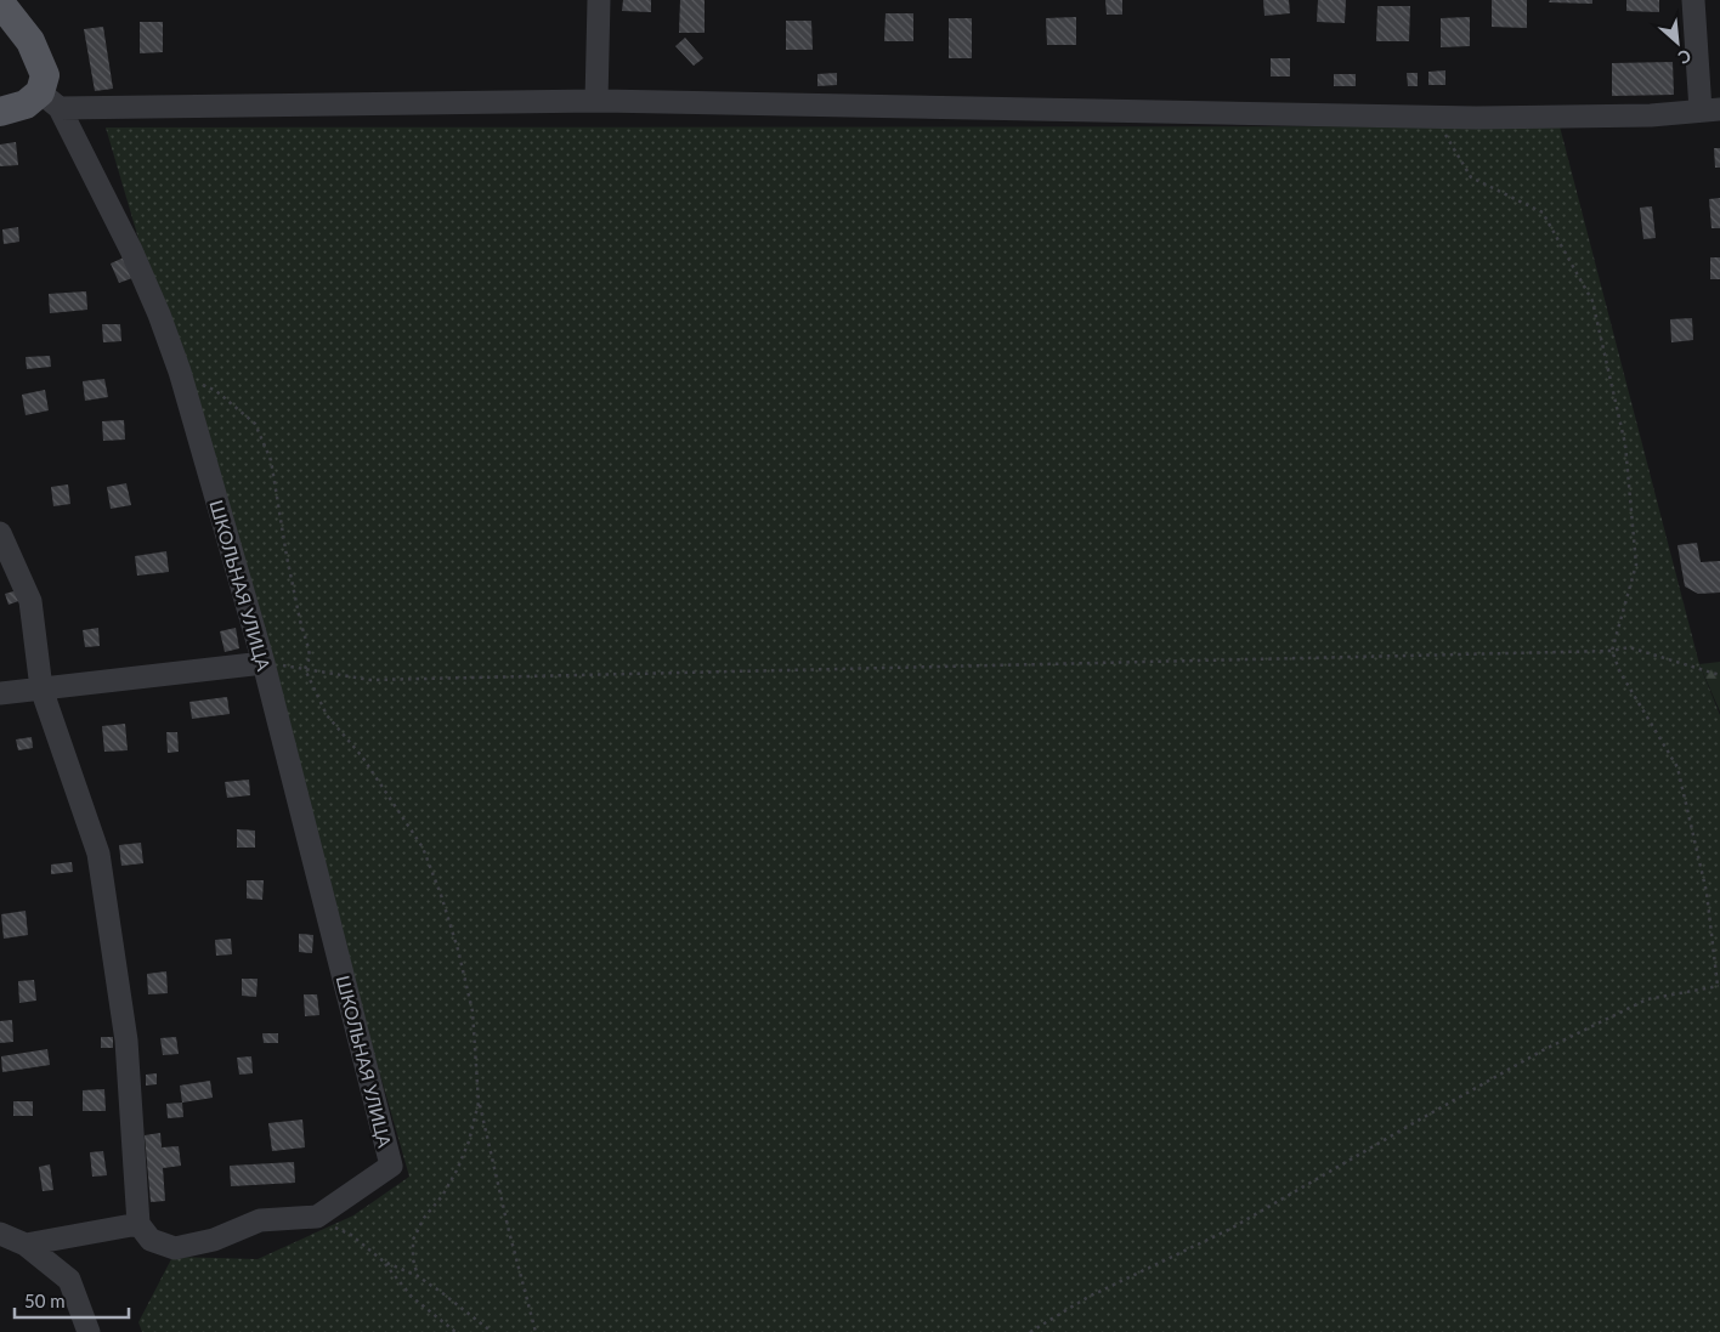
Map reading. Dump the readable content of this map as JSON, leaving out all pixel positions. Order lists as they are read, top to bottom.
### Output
{
  "streets": {
    "street": ["ШКОЛЬНАЯ УЛИЦА"]
  },
  "scale_bar": "50 m",
  "north": "bottom right"
}
